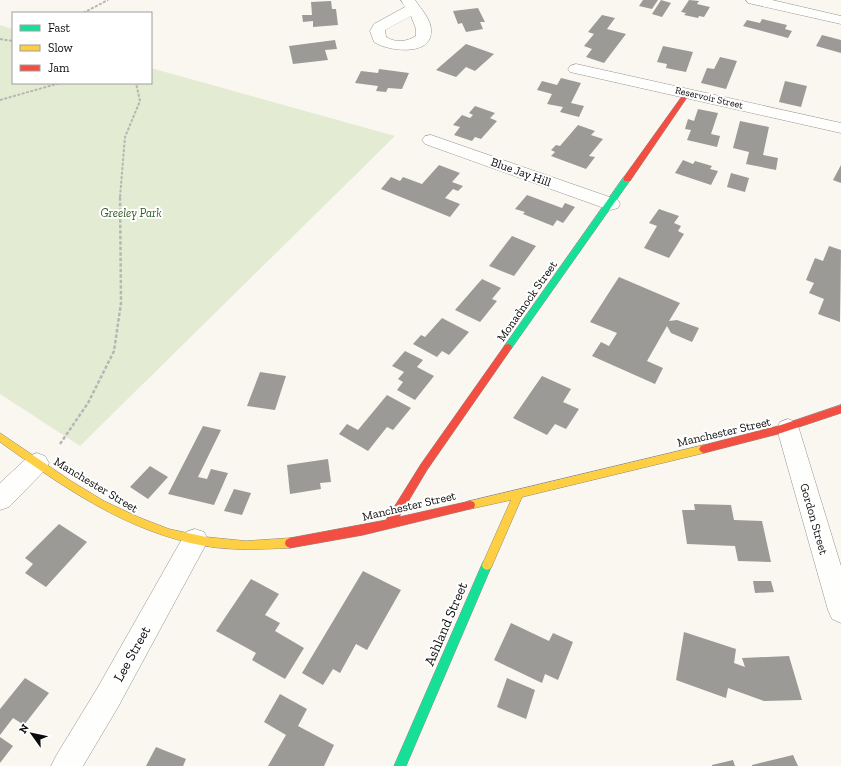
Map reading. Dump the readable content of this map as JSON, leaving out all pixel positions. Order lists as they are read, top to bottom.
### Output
{
  "streets": {
    "street": [
      "Reservoir Street",
      "Blue Jay Hill",
      "Monadnock Street",
      "Manchester Street",
      "Gordon Street",
      "Ashland Street",
      "Lee Street"
    ]
  },
  "crossings": [
    ["Reservoir Street", "Monadnock Street"],
    ["Blue Jay Hill", "Monadnock Street"],
    ["Monadnock Street", "Manchester Street"],
    ["Manchester Street", "Gordon Street"],
    ["Manchester Street", "Ashland Street"],
    ["Manchester Street", "Lee Street"]
  ],
  "parks": ["Greeley Park"],
  "legend": ["Fast", "Slow", "Jam"],
  "north": "top left"
}
